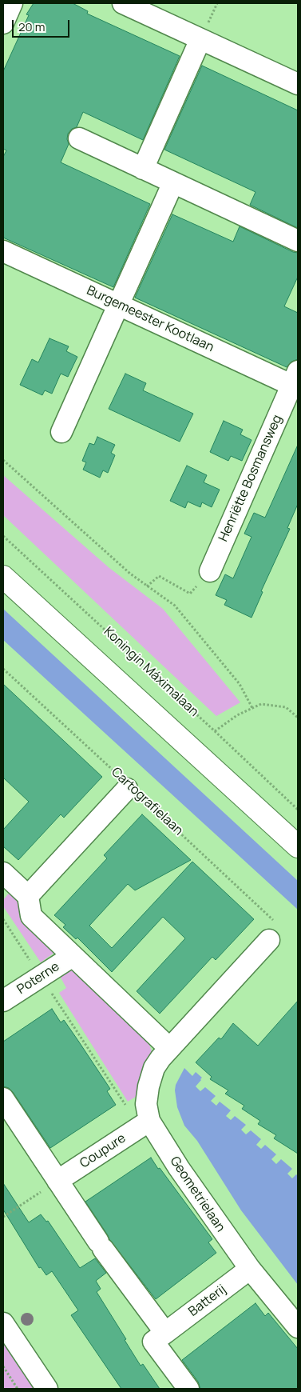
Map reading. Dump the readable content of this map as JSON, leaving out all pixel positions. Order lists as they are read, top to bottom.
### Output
{
  "streets": {
    "street": [
      "Burgemeester Kootlaan",
      "Henriëtte Bosmansweg",
      "Cartografielaan",
      "Poterne",
      "Coupure",
      "Geometrielaan",
      "Batterij"
    ],
    "path": ["Koningin Máximalaan"]
  },
  "crossings": [
    ["Burgemeester Kootlaan", "Henriëtte Bosmansweg"],
    ["Cartografielaan", "Geometrielaan"],
    ["Coupure", "Geometrielaan"],
    ["Geometrielaan", "Batterij"]
  ],
  "scale_bar": "20 m"
}
